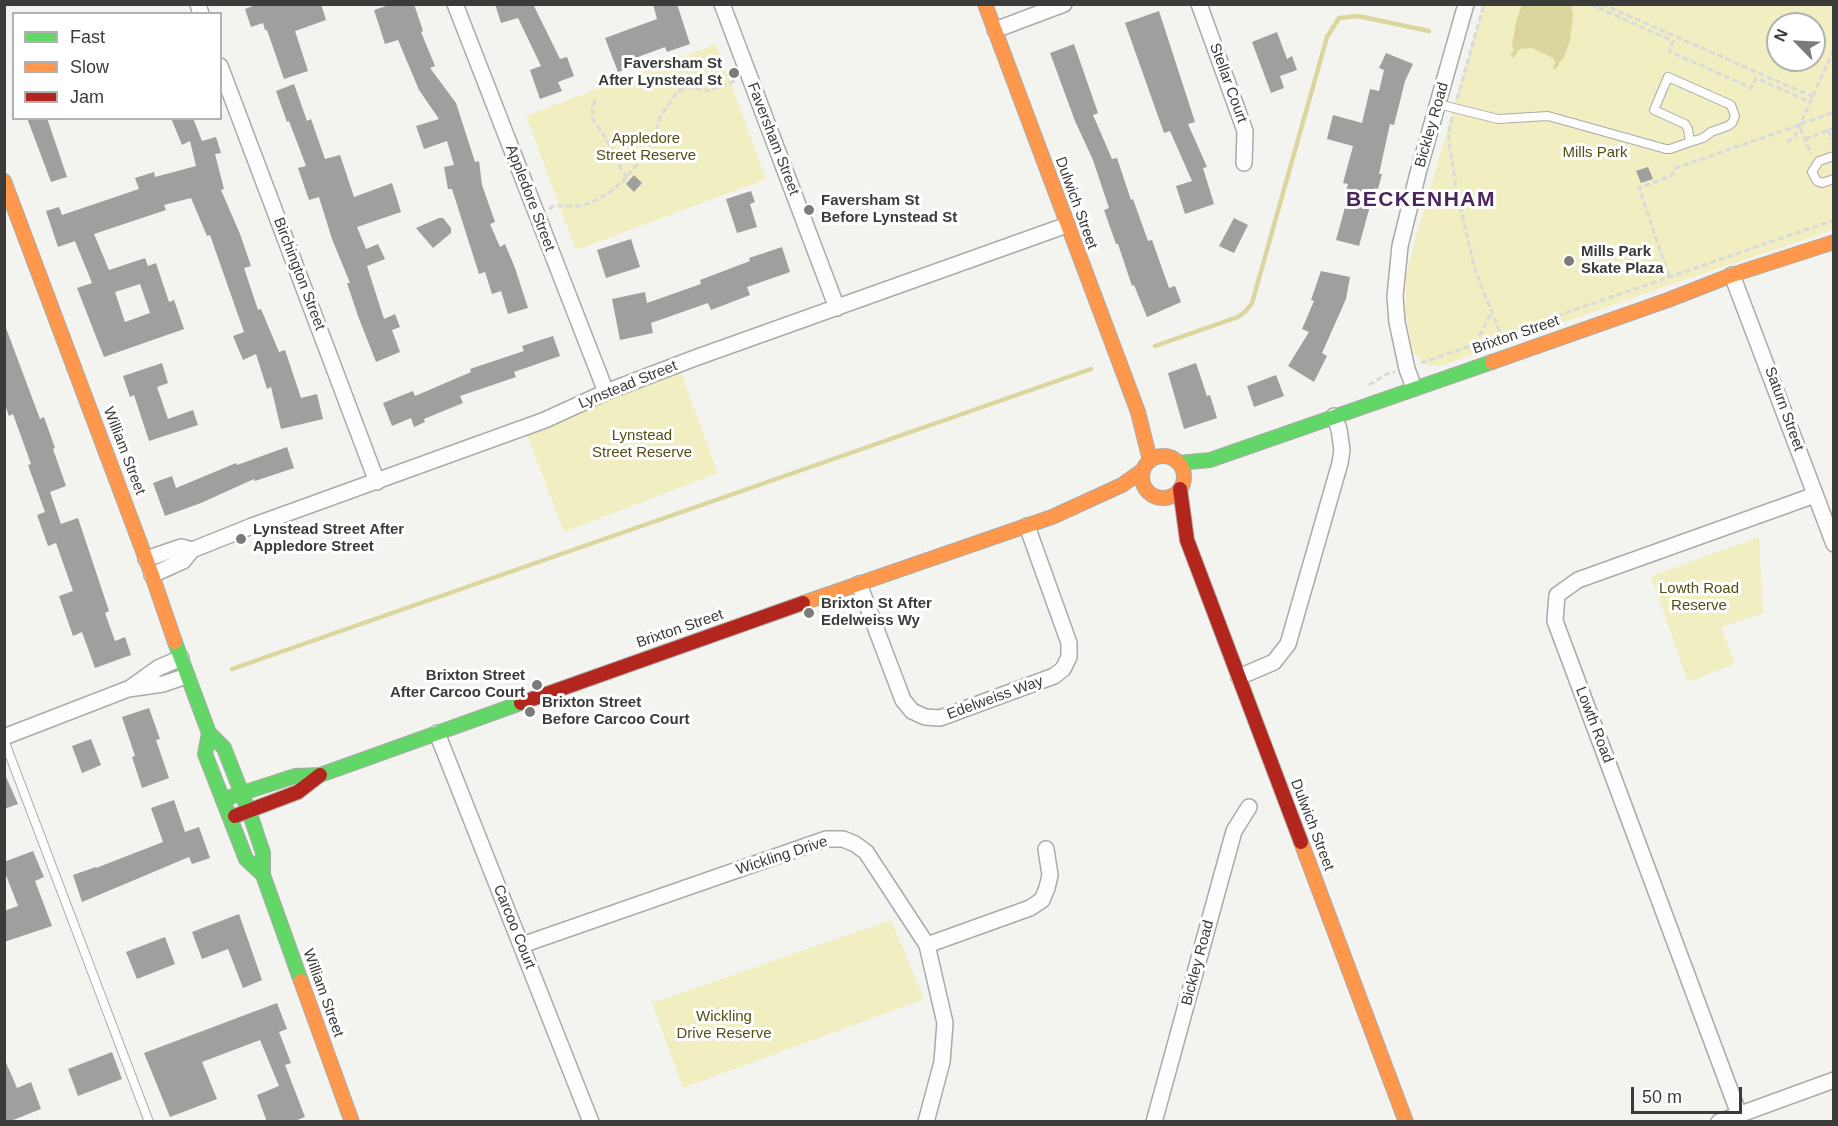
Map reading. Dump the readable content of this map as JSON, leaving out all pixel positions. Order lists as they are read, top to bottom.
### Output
{
  "streets": {
    "main road": ["Dulwich Street", "Brixton Street", "William Street"],
    "street": [
      "Stellar Court",
      "Bickley Road",
      "Faversham Street",
      "Appledore Street",
      "Birchington Street",
      "Lynstead Street",
      "Saturn Street",
      "Edelweiss Way",
      "Lowth Road",
      "Wickling Drive",
      "Carcoo Court"
    ]
  },
  "crossings": [
    ["Bickley Road", "Brixton Street"],
    ["Faversham Street", "Lynstead Street"],
    ["Appledore Street", "Lynstead Street"],
    ["Dulwich Street", "Brixton Street"],
    ["Dulwich Street", "Lynstead Street"],
    ["Birchington Street", "Lynstead Street"],
    ["Brixton Street", "Saturn Street"],
    ["Brixton Street", "William Street"],
    ["Brixton Street", "Edelweiss Way"],
    ["Brixton Street", "Carcoo Court"],
    ["Lynstead Street", "William Street"],
    ["Saturn Street", "Lowth Road"],
    ["Wickling Drive", "Carcoo Court"]
  ],
  "districts": ["BECKENHAM"],
  "parks": [
    "Appledore Street Reserve",
    "Mills Park",
    "Lynstead Street Reserve",
    "Lowth Road Reserve",
    "Wickling Drive Reserve"
  ],
  "places": [
    "Faversham St After Lynstead St",
    "Faversham St Before Lynstead St",
    "Mills Park Skate Plaza",
    "Lynstead Street After Appledore Street",
    "Brixton St After Edelweiss Wy",
    "Brixton Street After Carcoo Court",
    "Brixton Street Before Carcoo Court"
  ],
  "legend": ["Fast", "Slow", "Jam"],
  "scale_bar": "50 m",
  "north": "top left"
}
